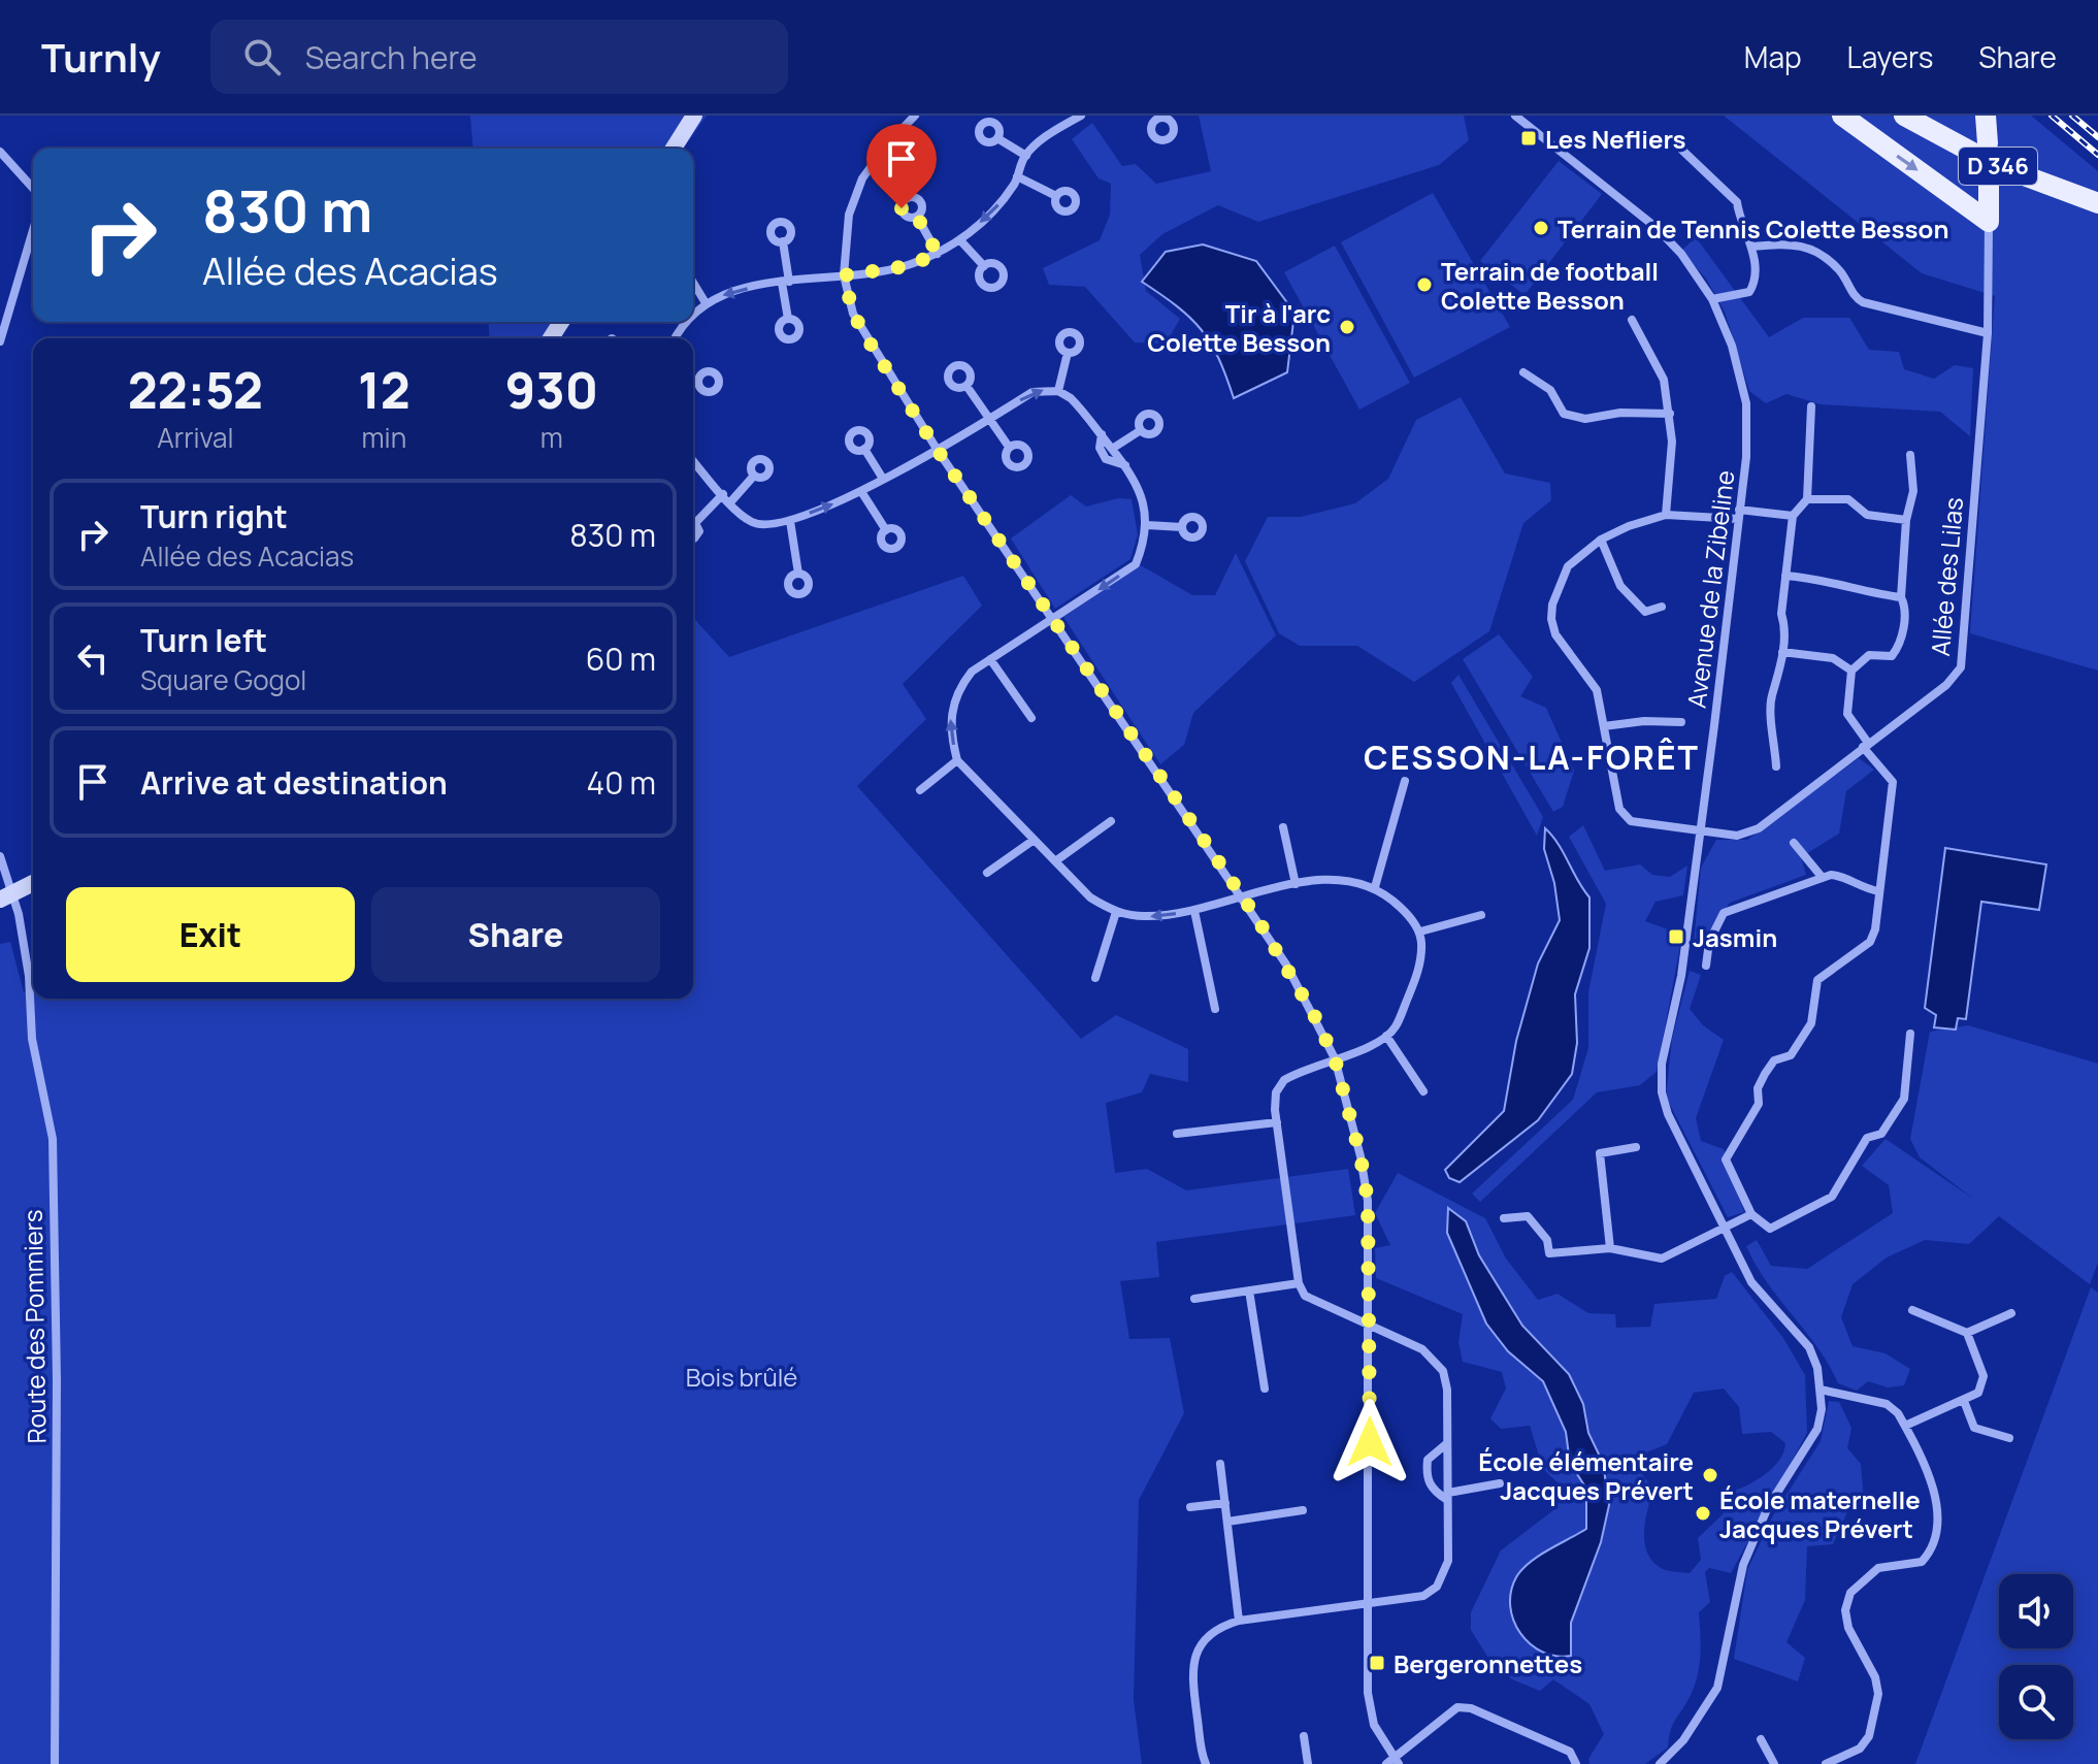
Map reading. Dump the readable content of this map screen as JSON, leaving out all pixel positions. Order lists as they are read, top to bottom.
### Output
{
  "streets": {
    "main road": ["D 346"],
    "street": ["Allée des Lilas", "Avenue de la Zibeline", "Route des Pommiers"]
  },
  "crossings": [
    ["Allée des Lilas", "Avenue de la Zibeline"]
  ],
  "districts": ["CESSON-LA-FORÊT"],
  "parks": ["Bois brûlé"],
  "places": {
    "transit": ["Les Nefliers", "Jasmin", "Bergeronnettes"],
    "other": [
      "Terrain de Tennis Colette Besson",
      "Terrain de football Colette Besson",
      "Tir à l'arc Colette Besson",
      "École élémentaire Jacques Prévert",
      "École maternelle Jacques Prévert"
    ]
  },
  "page": {
    "header": "Turnly",
    "search": "Search here",
    "nav": ["Map", "Layers", "Share"],
    "turn": ["830 m", "Allée des Acacias"],
    "eta": [
      "22:52",
      "Arrival",
      "12",
      "min",
      "930",
      "m"
    ],
    "list": [
      {
        "name": "Turn right",
        "note": "Allée des Acacias",
        "value": "830 m"
      },
      {
        "name": "Turn left",
        "note": "Square Gogol",
        "value": "60 m"
      },
      {
        "name": "Arrive at destination",
        "value": "40 m"
      }
    ],
    "buttons": ["Exit", "Share"]
  }
}
